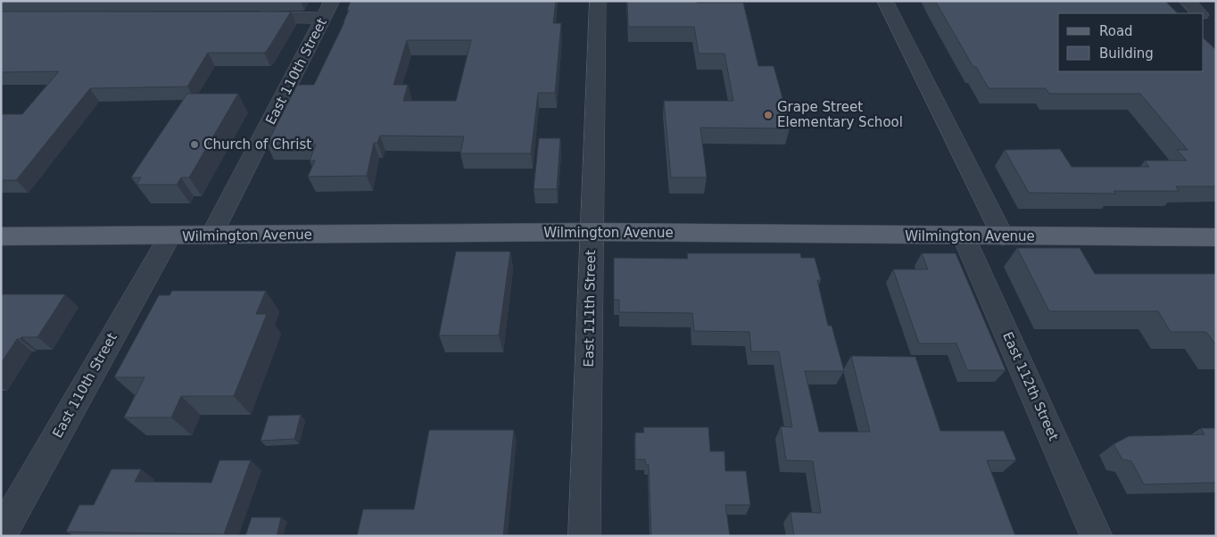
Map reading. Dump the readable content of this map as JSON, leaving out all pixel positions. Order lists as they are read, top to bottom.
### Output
{
  "streets": {
    "main road": ["Wilmington Avenue"],
    "street": ["East 110th Street", "East 111th Street", "East 112th Street"]
  },
  "crossings": [
    ["East 110th Street", "Wilmington Avenue"],
    ["Wilmington Avenue", "East 111th Street"],
    ["Wilmington Avenue", "East 112th Street"]
  ],
  "places": ["Grape Street Elementary School", "Church of Christ"],
  "legend": ["Road", "Building"]
}
